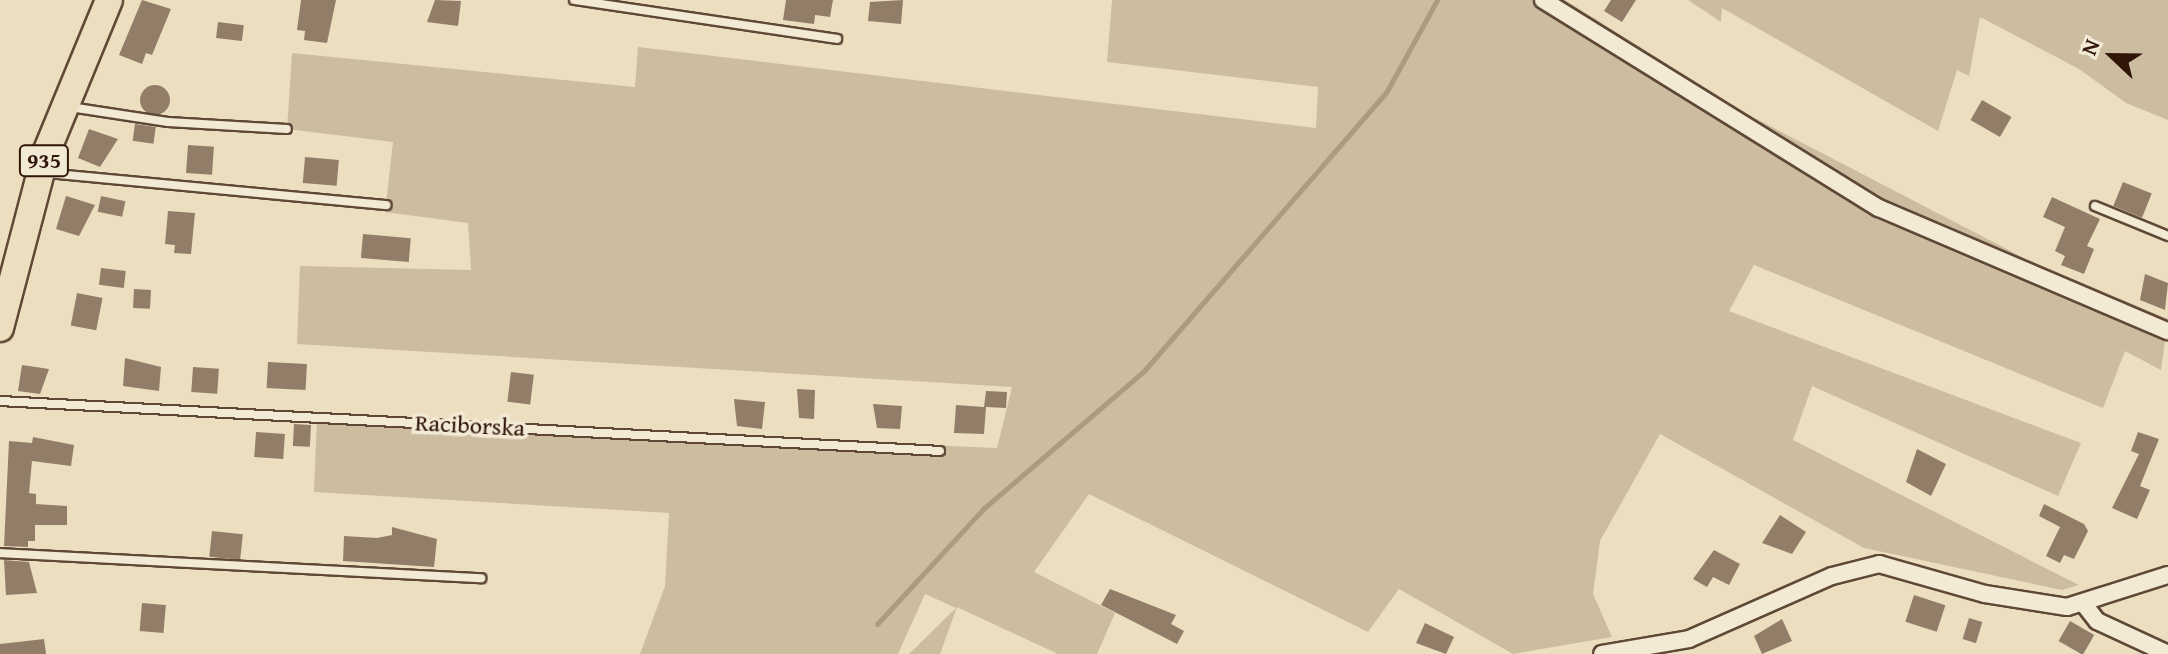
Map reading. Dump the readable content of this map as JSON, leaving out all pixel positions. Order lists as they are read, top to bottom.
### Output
{
  "streets": {
    "main road": ["935"],
    "lane": ["Raciborska"]
  },
  "north": "left"
}
